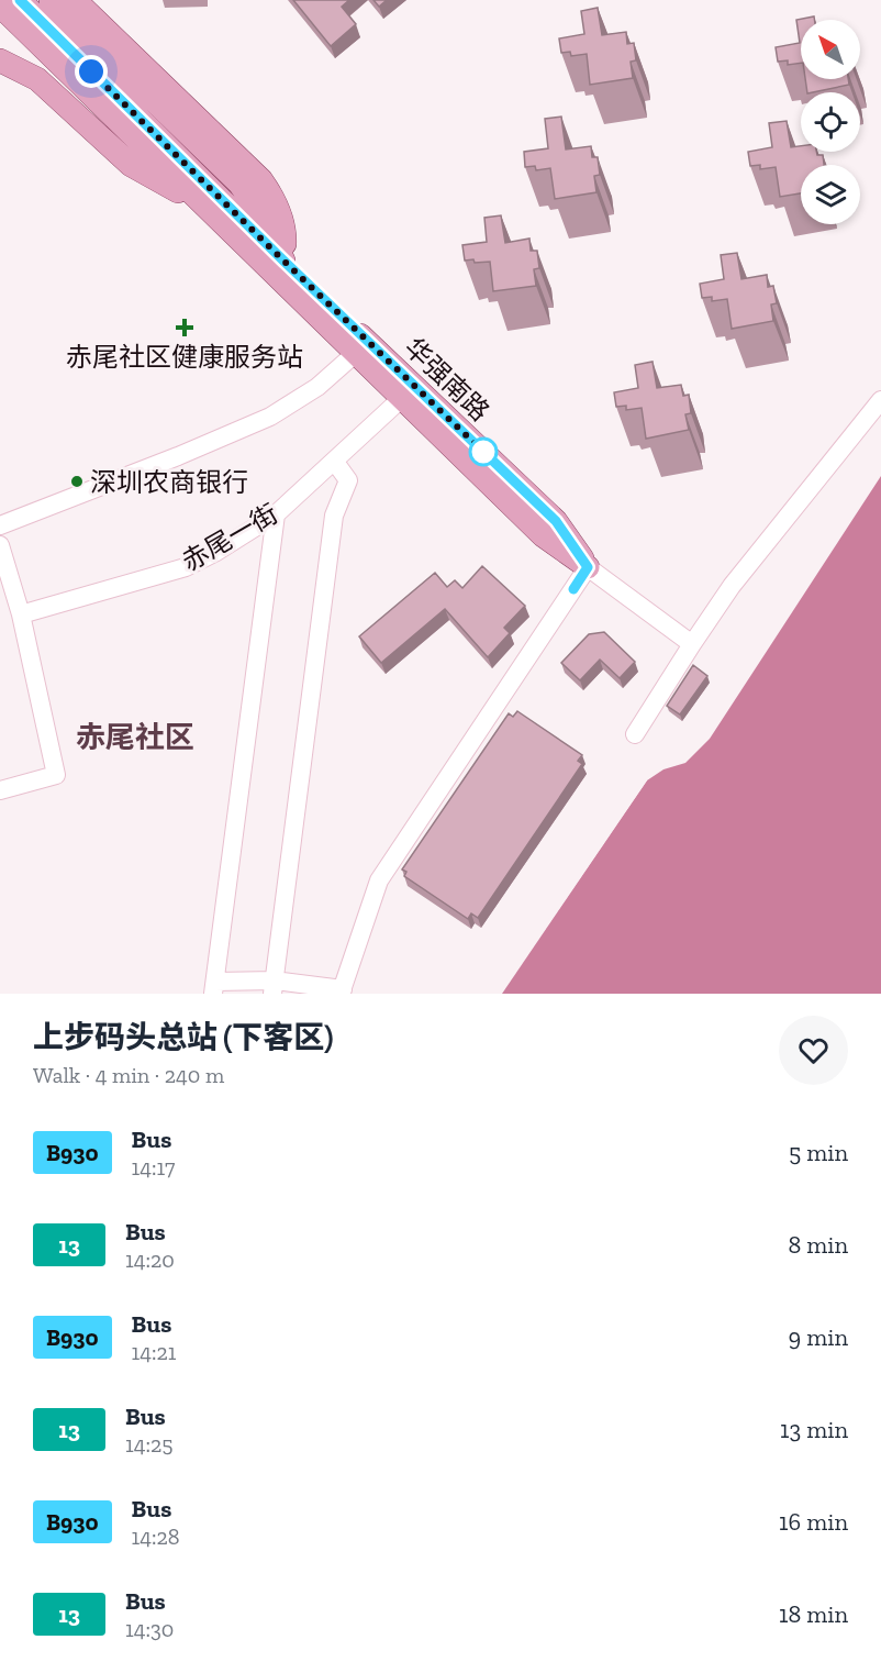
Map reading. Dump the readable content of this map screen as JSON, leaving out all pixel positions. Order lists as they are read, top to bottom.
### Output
{
  "streets": {
    "main road": ["华强南路"],
    "street": ["赤尾一街"]
  },
  "crossings": [
    ["华强南路", "赤尾一街"]
  ],
  "districts": ["赤尾社区"],
  "places": {
    "health": ["赤尾社区健康服务站"],
    "other": ["深圳农商银行"]
  },
  "lines": ["bus line B930"],
  "north": "top left",
  "page": {
    "heading": ["上步码头总站 (下客区)", "Walk · 4 min · 240 m"],
    "list": [
      {
        "mark": "B930",
        "name": "Bus",
        "note": "14:17",
        "value": "5 min"
      },
      {
        "mark": "13",
        "name": "Bus",
        "note": "14:20",
        "value": "8 min"
      },
      {
        "mark": "B930",
        "name": "Bus",
        "note": "14:21",
        "value": "9 min"
      },
      {
        "mark": "13",
        "name": "Bus",
        "note": "14:25",
        "value": "13 min"
      },
      {
        "mark": "B930",
        "name": "Bus",
        "note": "14:28",
        "value": "16 min"
      },
      {
        "mark": "13",
        "name": "Bus",
        "note": "14:30",
        "value": "18 min"
      }
    ]
  }
}
